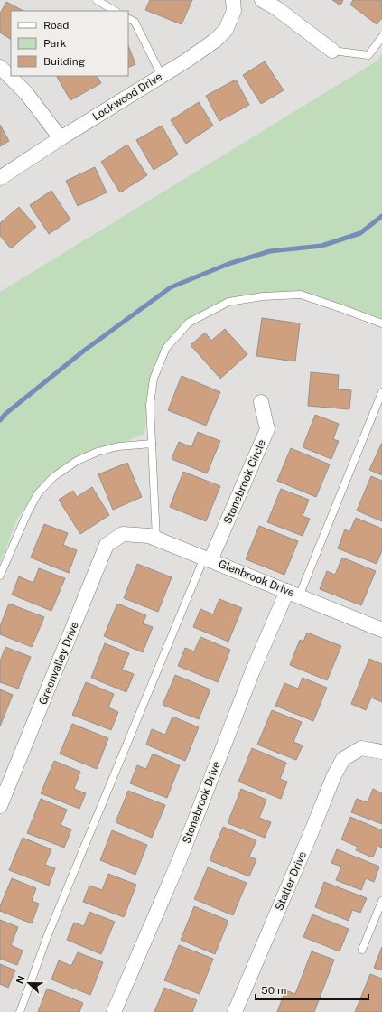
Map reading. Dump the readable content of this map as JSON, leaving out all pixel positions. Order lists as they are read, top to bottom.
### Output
{
  "streets": {
    "street": [
      "Lockwood Drive",
      "Stonebrook Circle",
      "Glenbrook Drive",
      "Greenvalley Drive",
      "Stonebrook Drive",
      "Statler Drive"
    ]
  },
  "crossings": [
    ["Stonebrook Circle", "Glenbrook Drive"],
    ["Glenbrook Drive", "Greenvalley Drive"],
    ["Glenbrook Drive", "Stonebrook Drive"]
  ],
  "legend": ["Road", "Park", "Building"],
  "scale_bar": "50 m",
  "north": "left"
}
